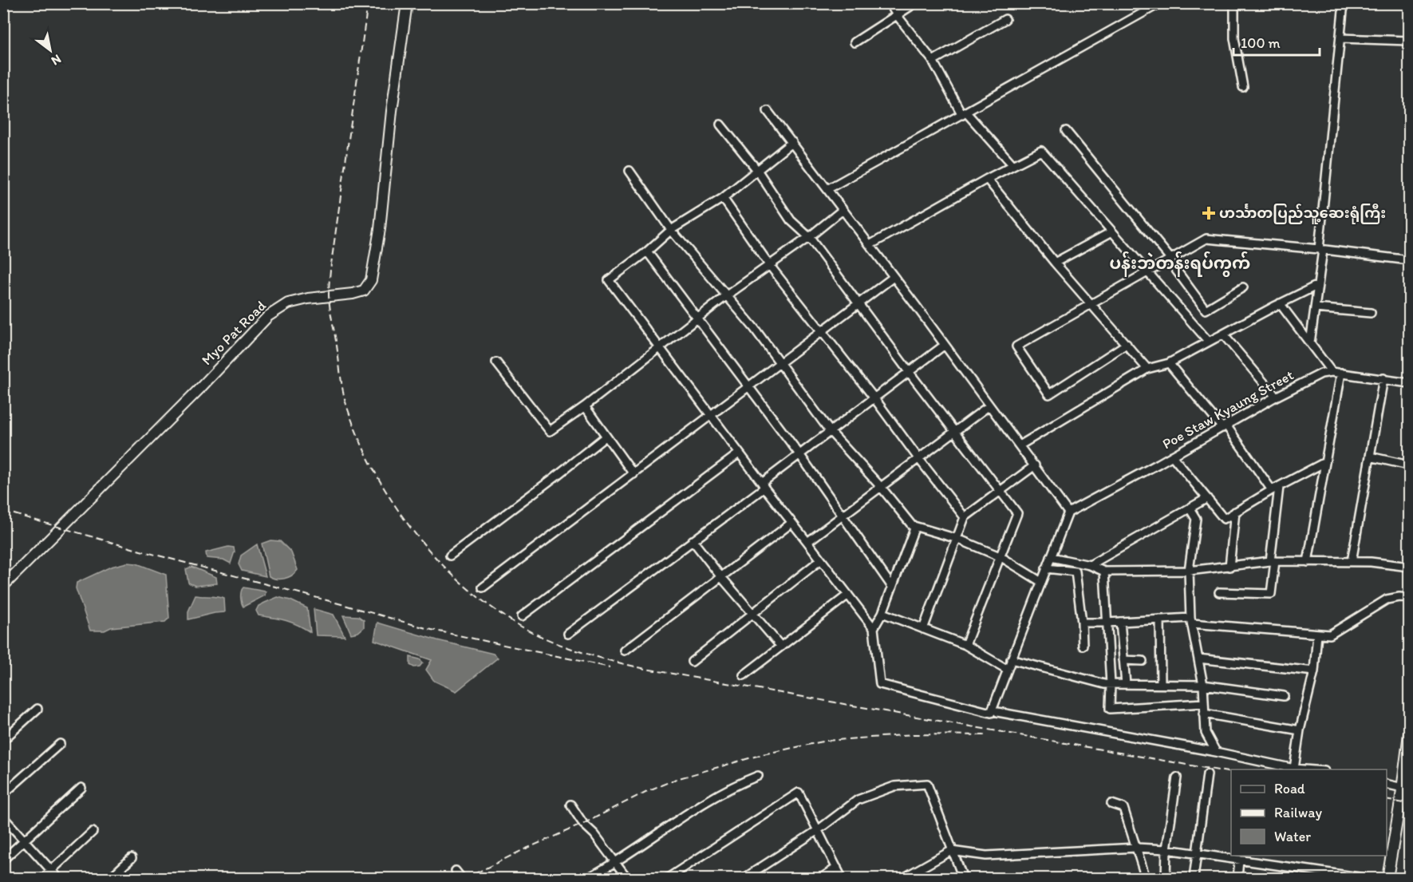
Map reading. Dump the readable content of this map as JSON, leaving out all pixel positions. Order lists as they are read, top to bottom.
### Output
{
  "streets": {
    "main road": ["Myo Pat Road"],
    "street": ["Poe Staw Kyaung Street"]
  },
  "districts": ["ပန်းဘဲတန်းရပ်ကွက်"],
  "places": {
    "health": ["ဟင်္သာတပြည်သူ့ဆေးရုံကြီး"]
  },
  "legend": ["Road", "Railway", "Water"],
  "scale_bar": "100 m",
  "north": "bottom right"
}
